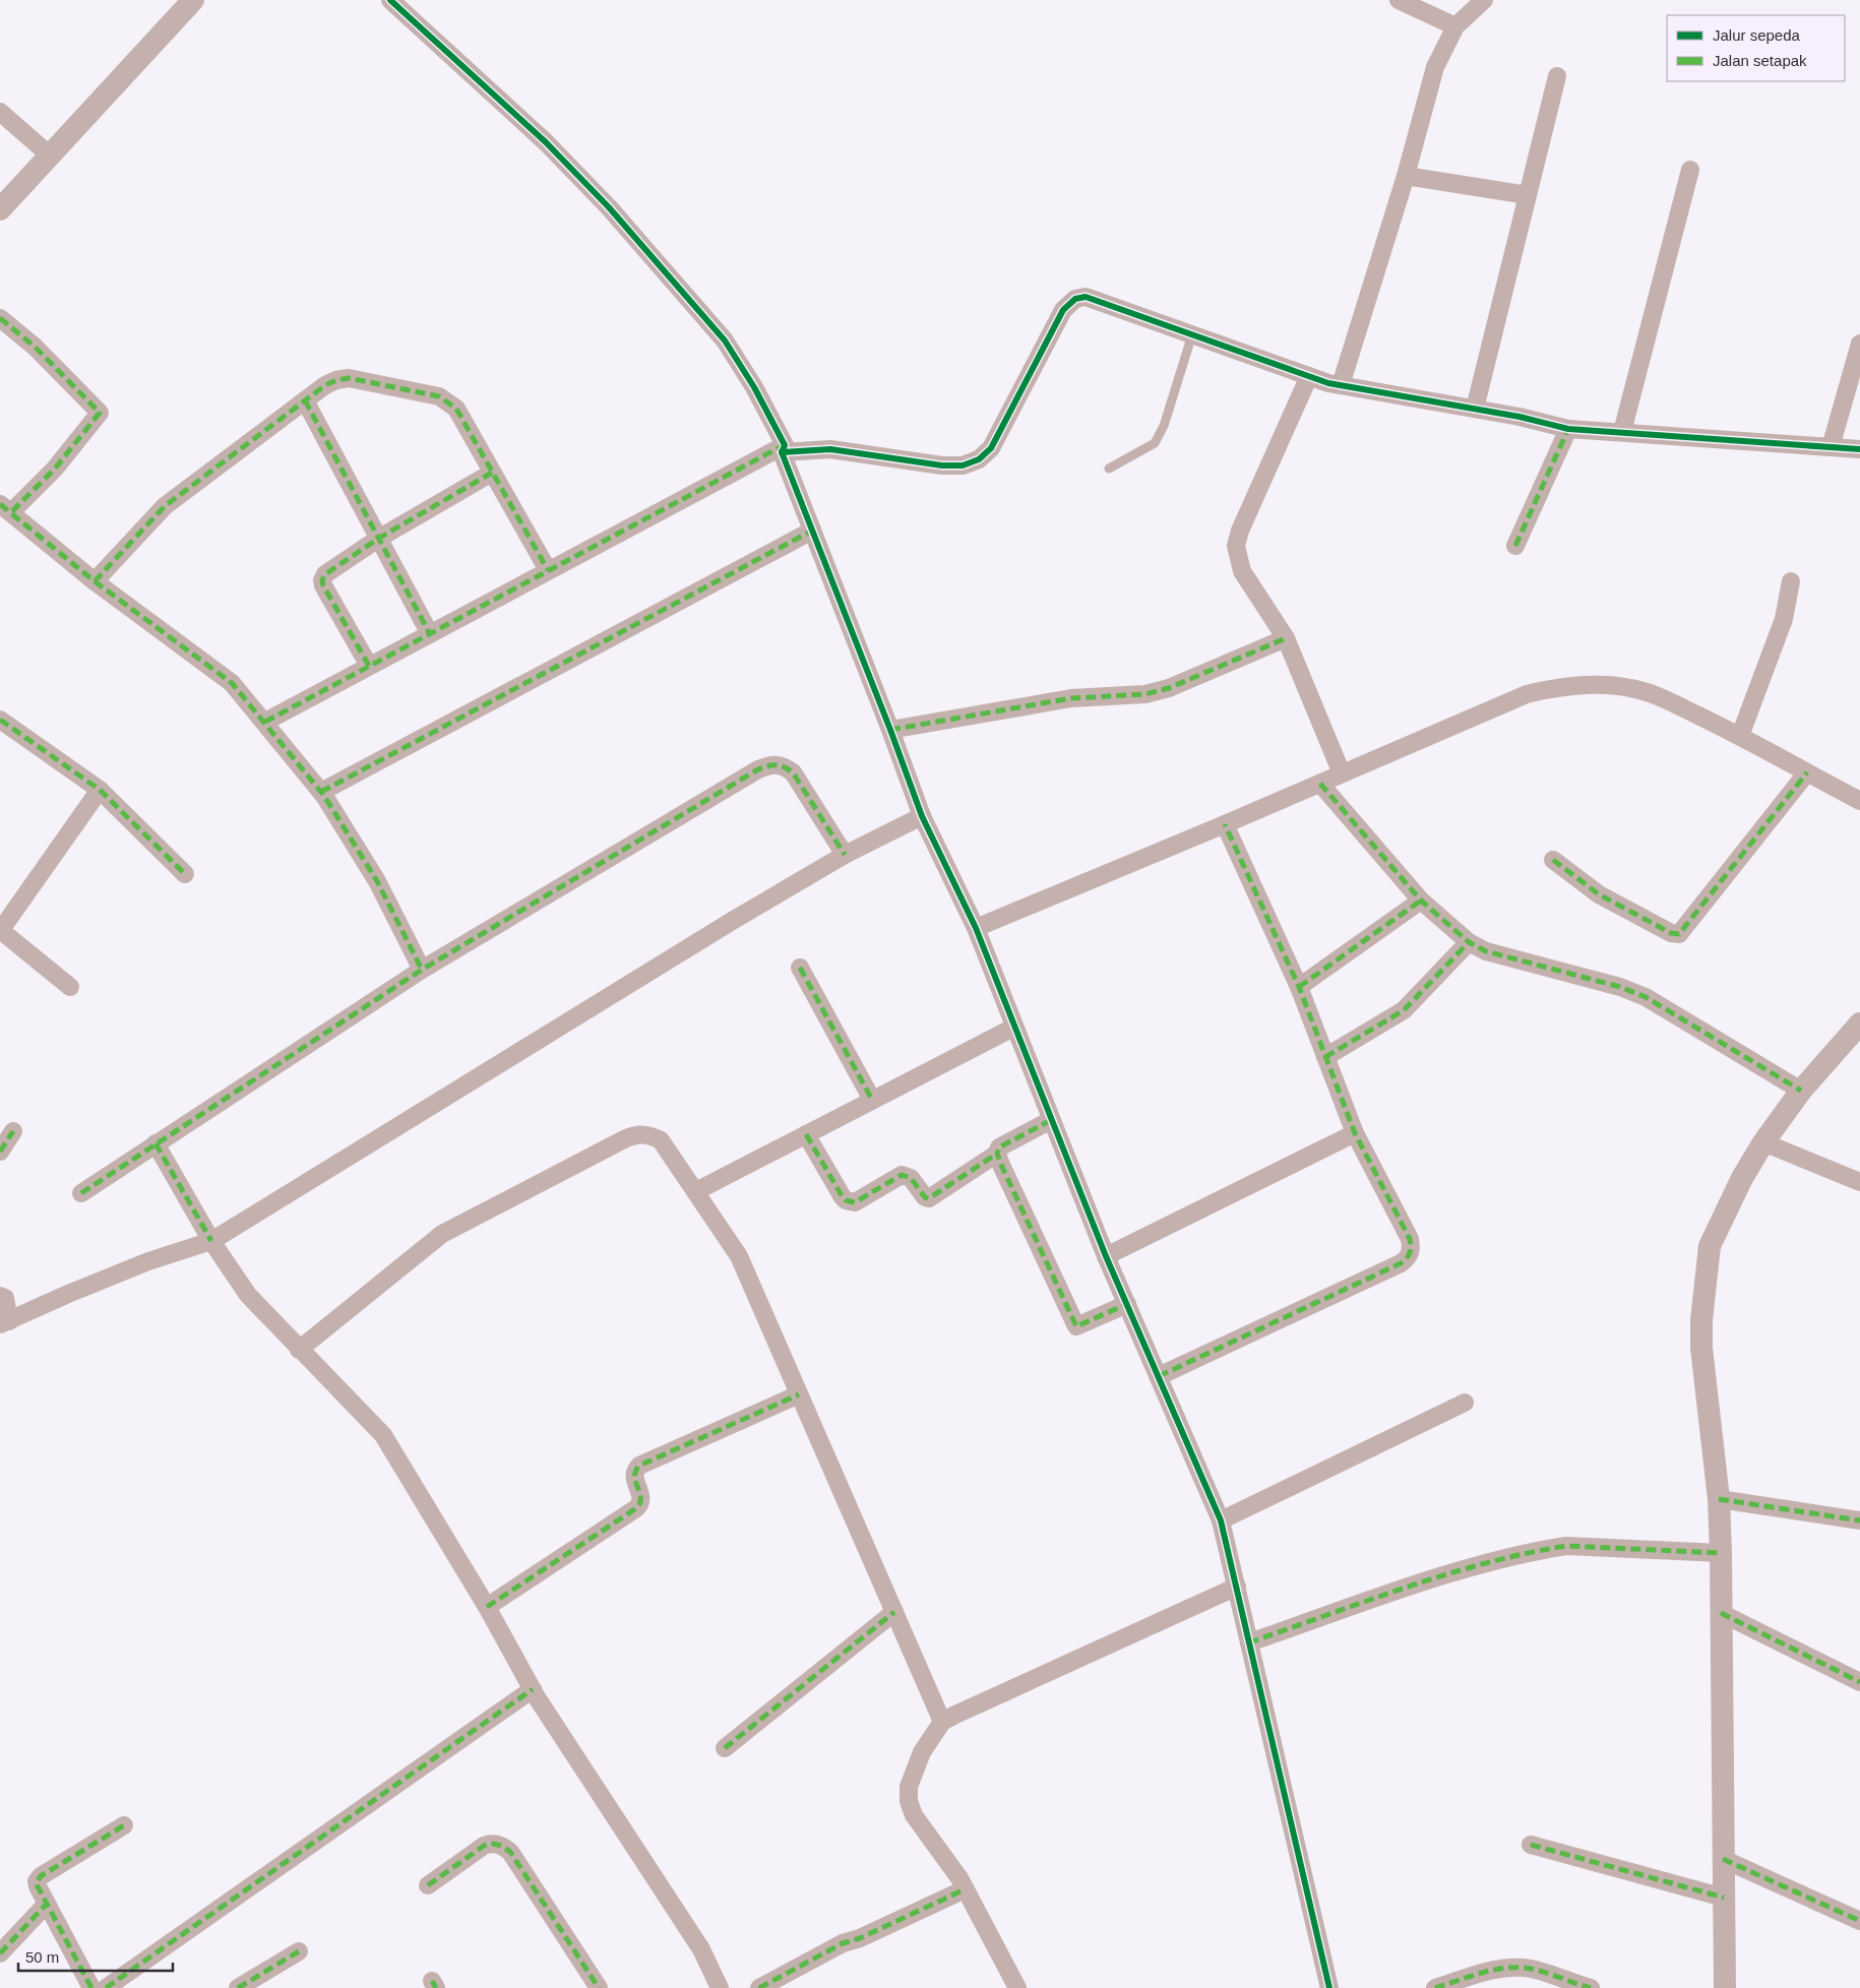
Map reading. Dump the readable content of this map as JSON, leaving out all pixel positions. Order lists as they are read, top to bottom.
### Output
{
  "legend": ["Jalur sepeda", "Jalan setapak"],
  "scale_bar": "50 m"
}
